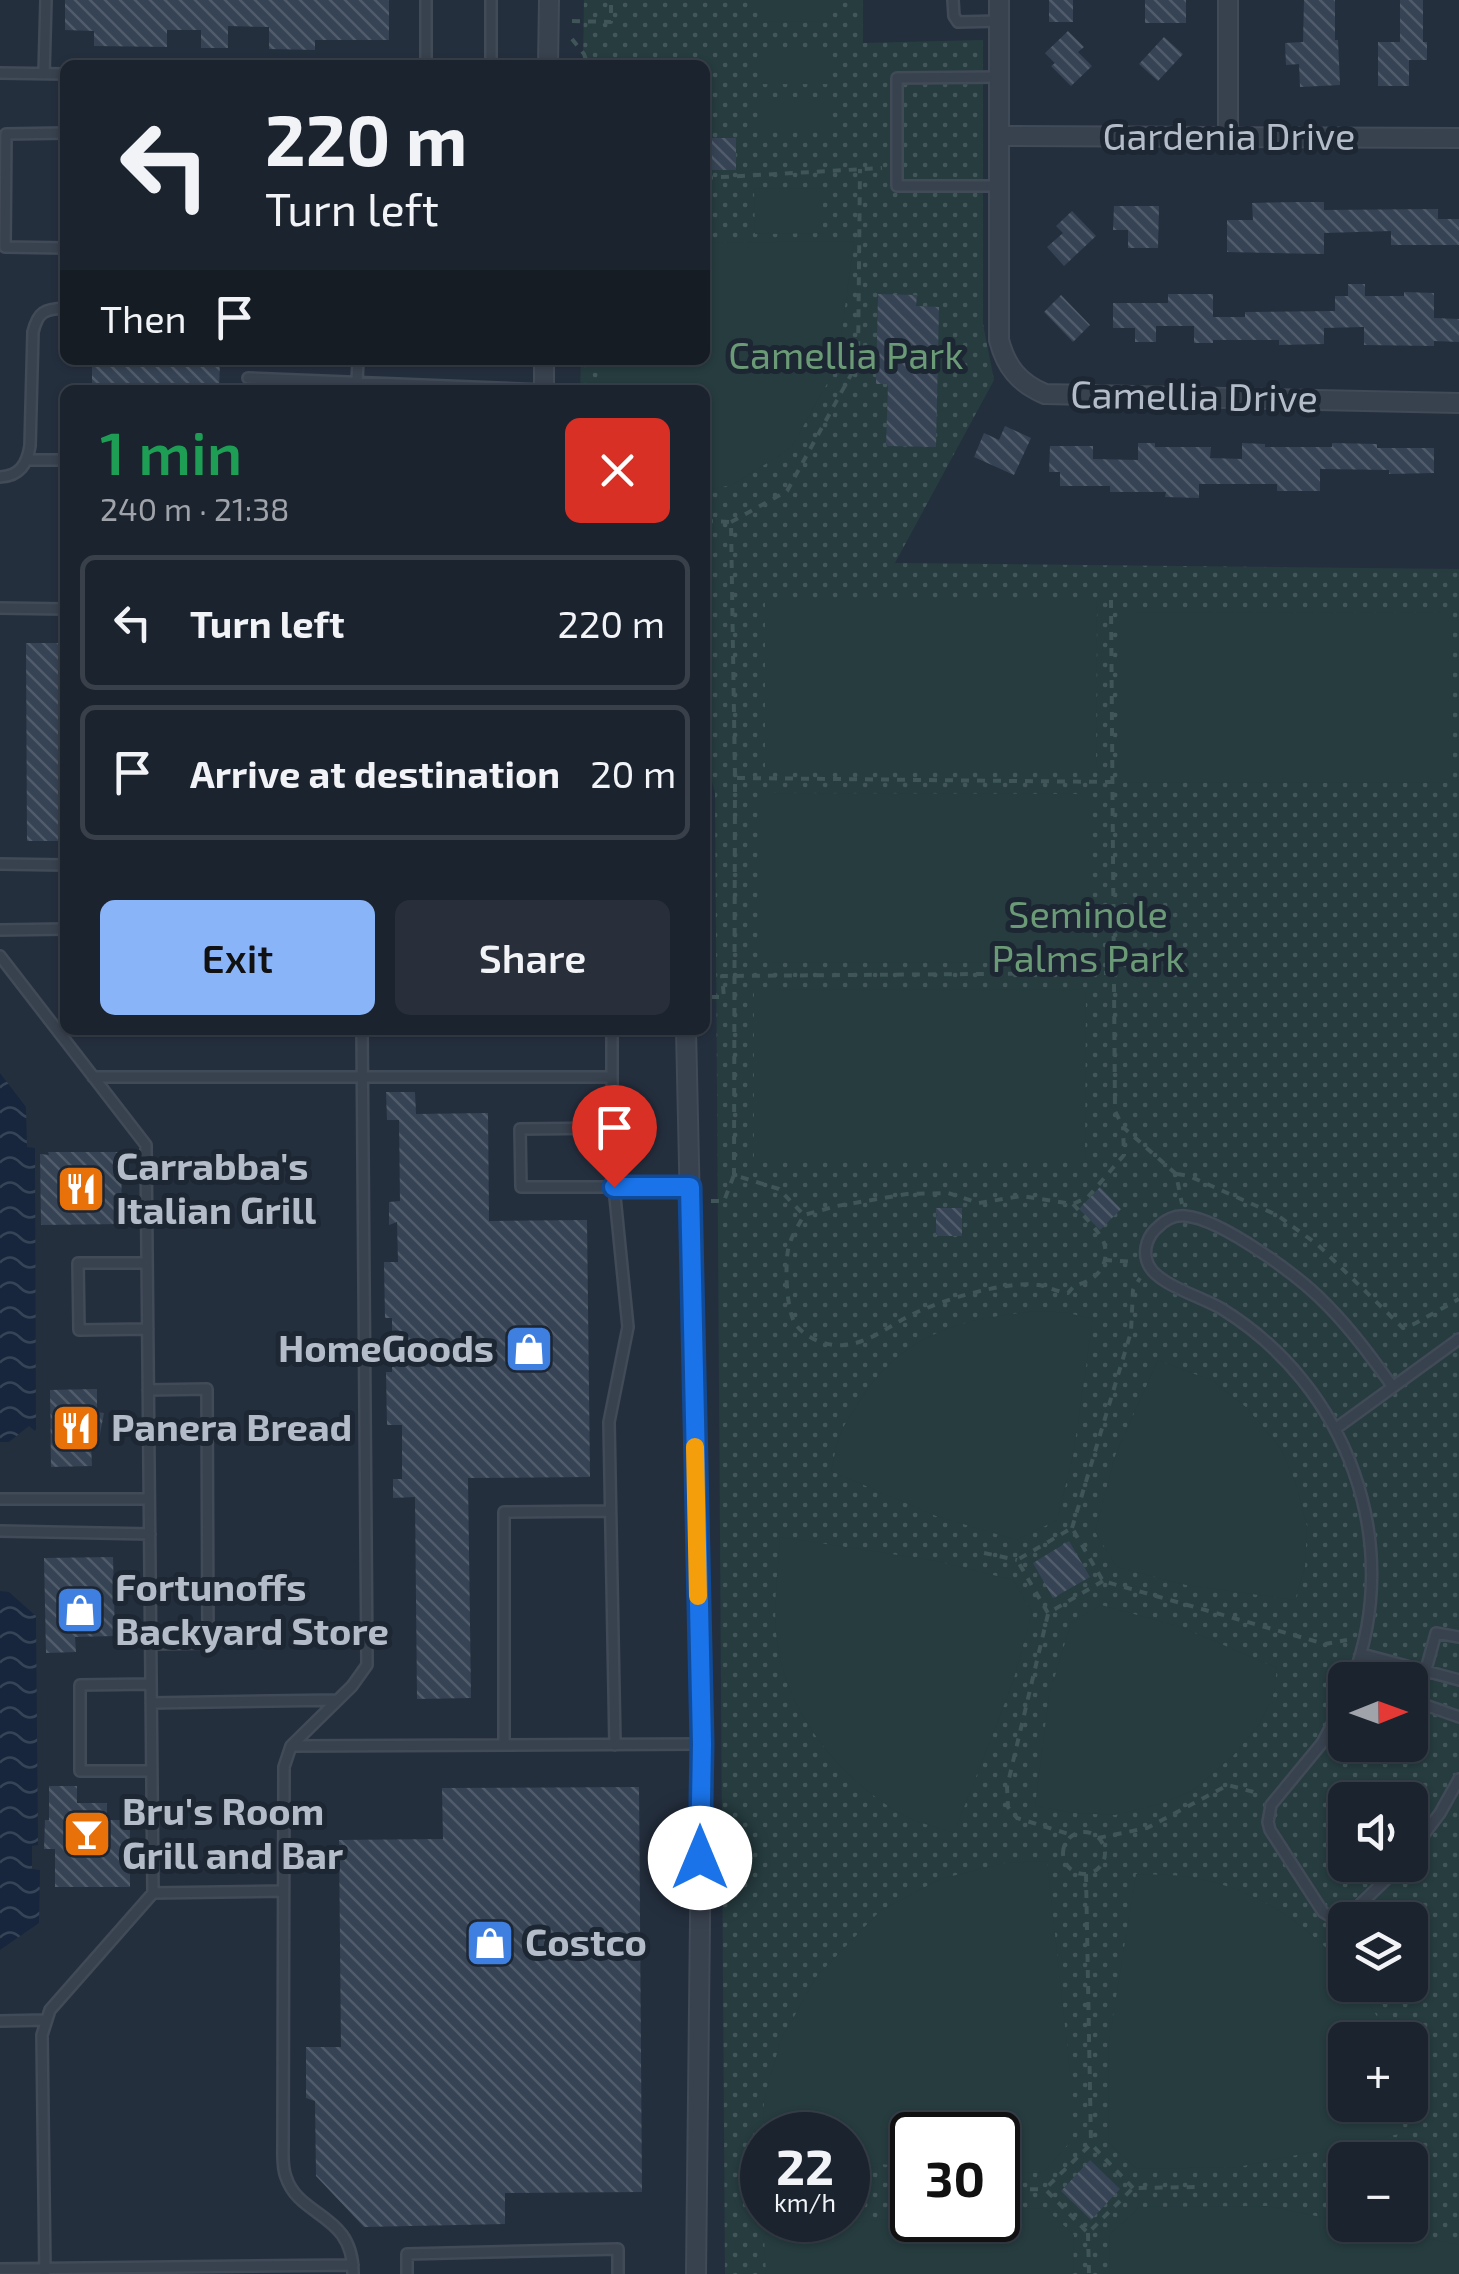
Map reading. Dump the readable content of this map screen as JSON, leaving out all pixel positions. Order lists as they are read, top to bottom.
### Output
{
  "streets": {
    "street": ["Gardenia Drive", "Camellia Drive"]
  },
  "crossings": [
    ["Gardenia Drive", "Camellia Drive"]
  ],
  "parks": ["Camellia Park", "Seminole Palms Park"],
  "places": {
    "restaurant": ["Carrabba's Italian Grill", "Panera Bread"],
    "shop": ["HomeGoods", "Fortunoffs Backyard Store", "Costco"],
    "bar": ["Bru's Room Grill and Bar"]
  },
  "north": "right",
  "page": {
    "turn": ["220 m", "Turn left"],
    "then": "Then",
    "heading": ["1 min", "240 m · 21:38"],
    "list": [
      {
        "name": "Turn left",
        "value": "220 m"
      },
      {
        "name": "Arrive at destination",
        "value": "20 m"
      }
    ],
    "buttons": ["Exit", "Share"],
    "map_buttons": ["+", "−"],
    "speed": "22 km/h",
    "limit": "30"
  }
}
